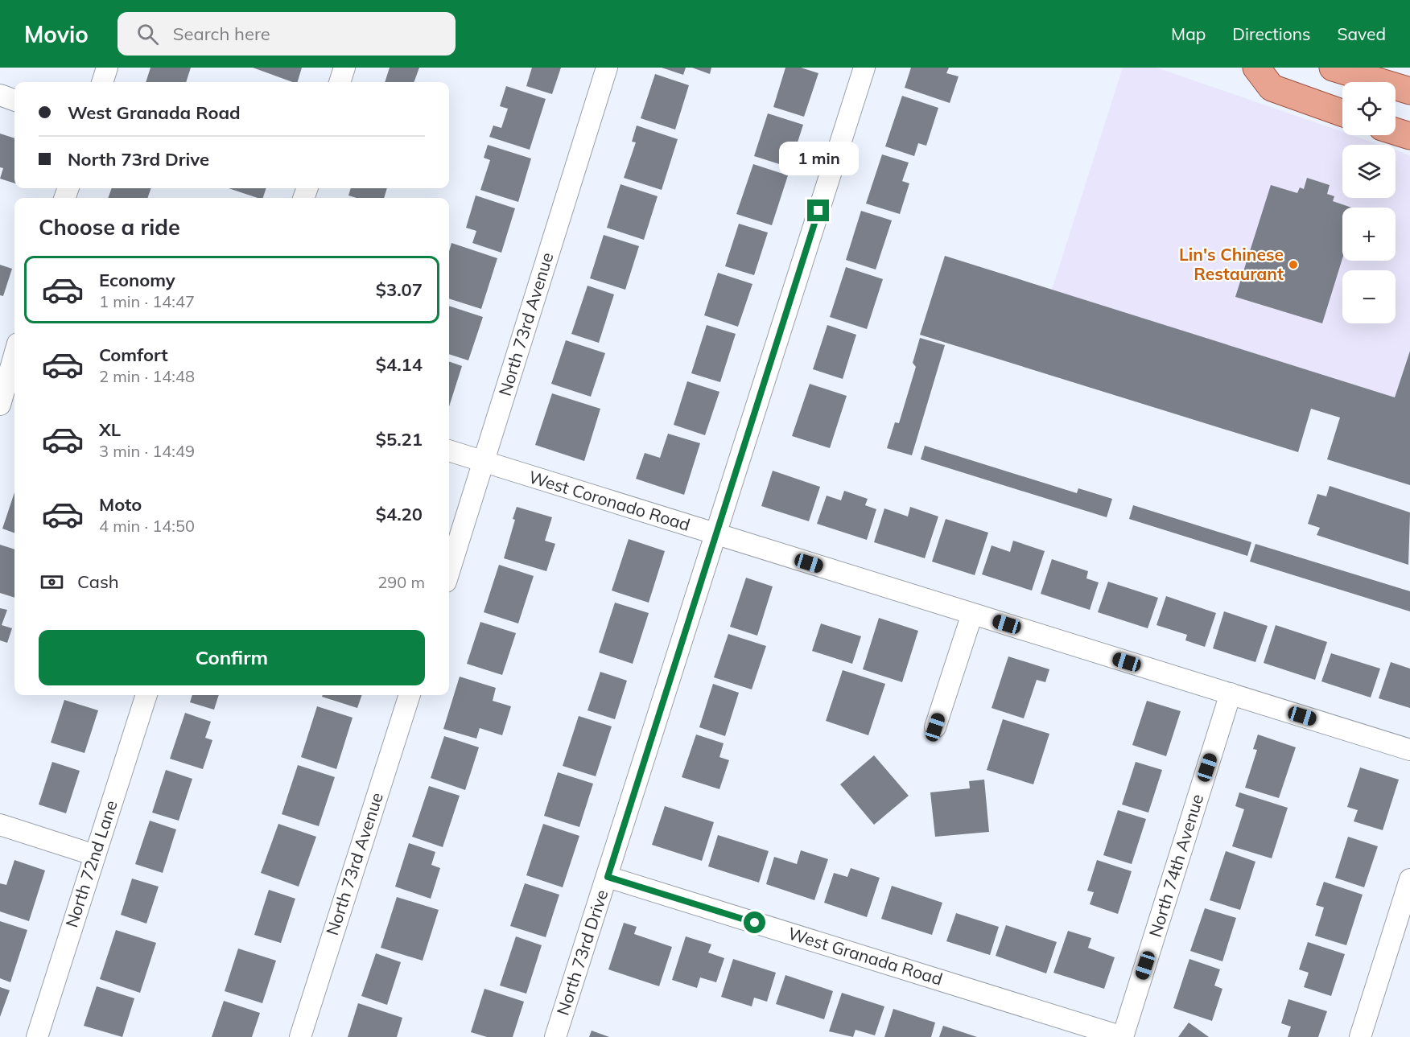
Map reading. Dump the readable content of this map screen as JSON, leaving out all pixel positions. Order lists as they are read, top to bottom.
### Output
{
  "streets": {
    "street": [
      "North 73rd Avenue",
      "West Coronado Road",
      "North 72nd Lane",
      "North 74th Avenue",
      "North 73rd Drive",
      "West Granada Road"
    ]
  },
  "crossings": [
    ["North 73rd Avenue", "West Coronado Road"],
    ["West Coronado Road", "North 74th Avenue"],
    ["West Coronado Road", "North 73rd Drive"],
    ["North 74th Avenue", "West Granada Road"],
    ["North 73rd Drive", "West Granada Road"]
  ],
  "places": ["Lin's Chinese Restaurant"],
  "page": {
    "header": "Movio",
    "search": "Search here",
    "nav": ["Map", "Directions", "Saved"],
    "map_buttons": ["+", "−"],
    "banner": ["West Granada Road", "North 73rd Drive"],
    "bubble": "1 min",
    "heading": "Choose a ride",
    "list": [
      {
        "name": "Economy",
        "note": "1 min · 14:47",
        "value": "$3.07"
      },
      {
        "name": "Comfort",
        "note": "2 min · 14:48",
        "value": "$4.14"
      },
      {
        "name": "XL",
        "note": "3 min · 14:49",
        "value": "$5.21"
      },
      {
        "name": "Moto",
        "note": "4 min · 14:50",
        "value": "$4.20"
      }
    ],
    "pay": ["Cash", "290 m"],
    "buttons": "Confirm"
  }
}
